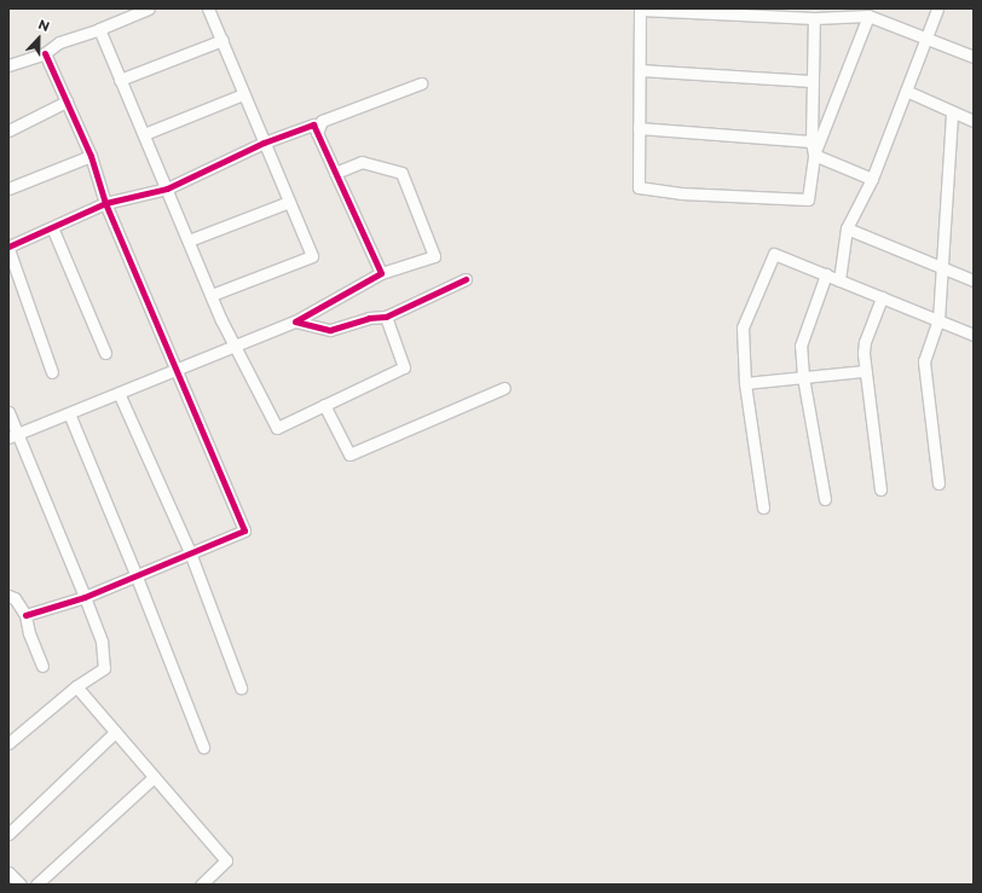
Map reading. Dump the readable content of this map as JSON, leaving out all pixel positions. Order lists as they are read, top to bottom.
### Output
{
  "north": "top"
}
